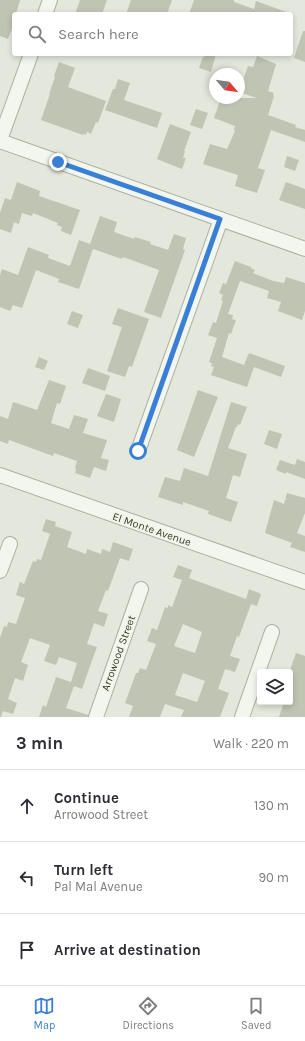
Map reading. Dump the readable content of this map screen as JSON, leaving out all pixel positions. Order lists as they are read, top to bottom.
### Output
{
  "streets": {
    "street": ["El Monte Avenue", "Arrowood Street"]
  },
  "north": "bottom right",
  "page": {
    "search": "Search here",
    "heading": ["3 min", "Walk · 220 m"],
    "list": [
      ["Continue", "Arrowood Street", "130 m"],
      ["Turn left", "Pal Mal Avenue", "90 m"],
      "Arrive at destination"
    ],
    "nav": ["Map", "Directions", "Saved"]
  }
}
